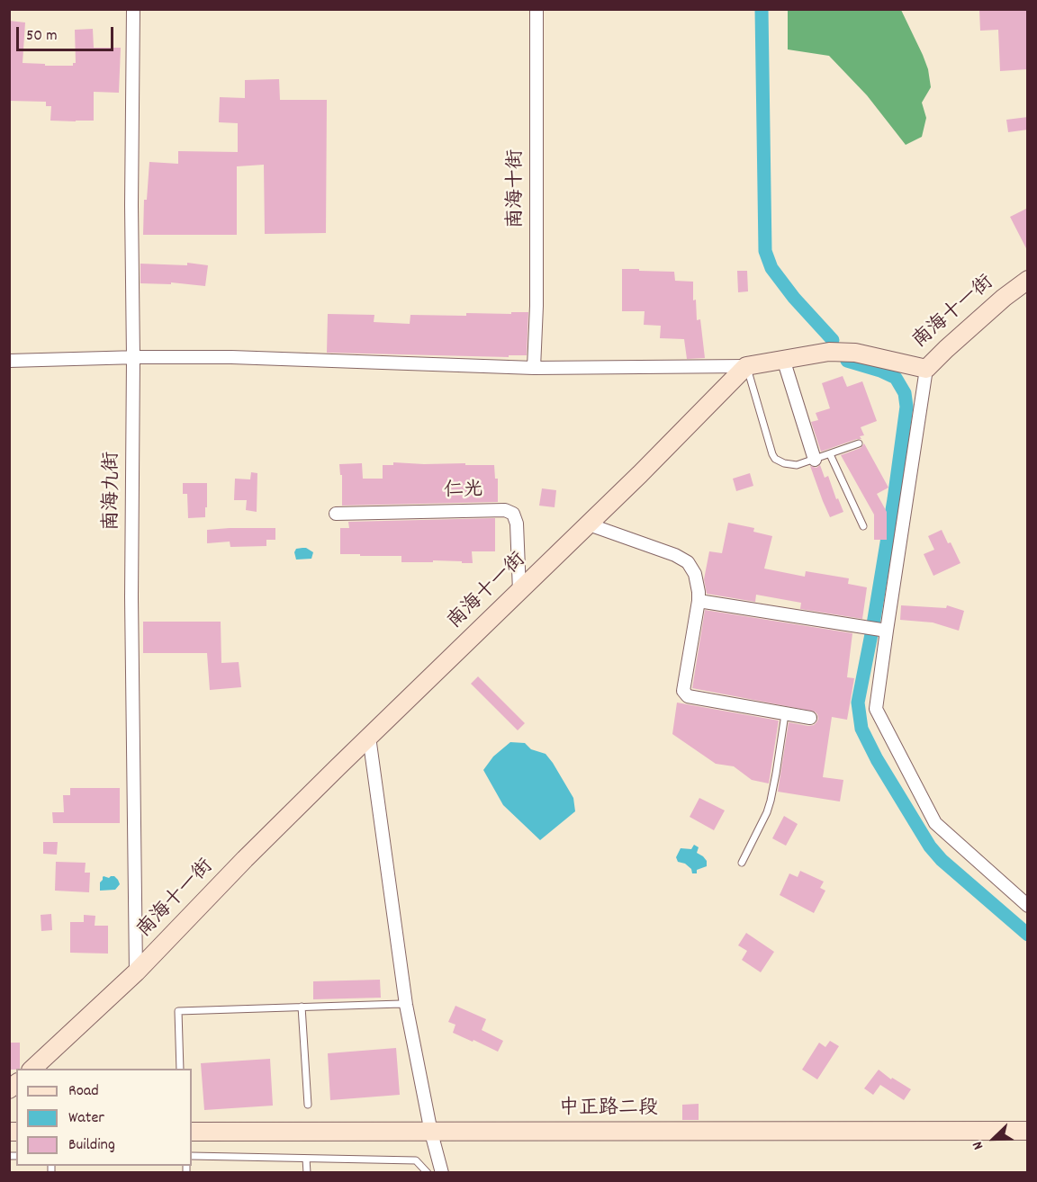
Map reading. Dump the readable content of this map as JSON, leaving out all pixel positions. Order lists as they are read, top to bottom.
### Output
{
  "streets": {
    "street": [
      "南海十街",
      "南海十一街",
      "南海九街",
      "仁光",
      "中正路二段"
    ]
  },
  "crossings": [
    ["南海十一街", "南海九街"],
    ["南海十一街", "仁光"]
  ],
  "legend": ["Road", "Water", "Building"],
  "scale_bar": "50 m",
  "north": "bottom left"
}
